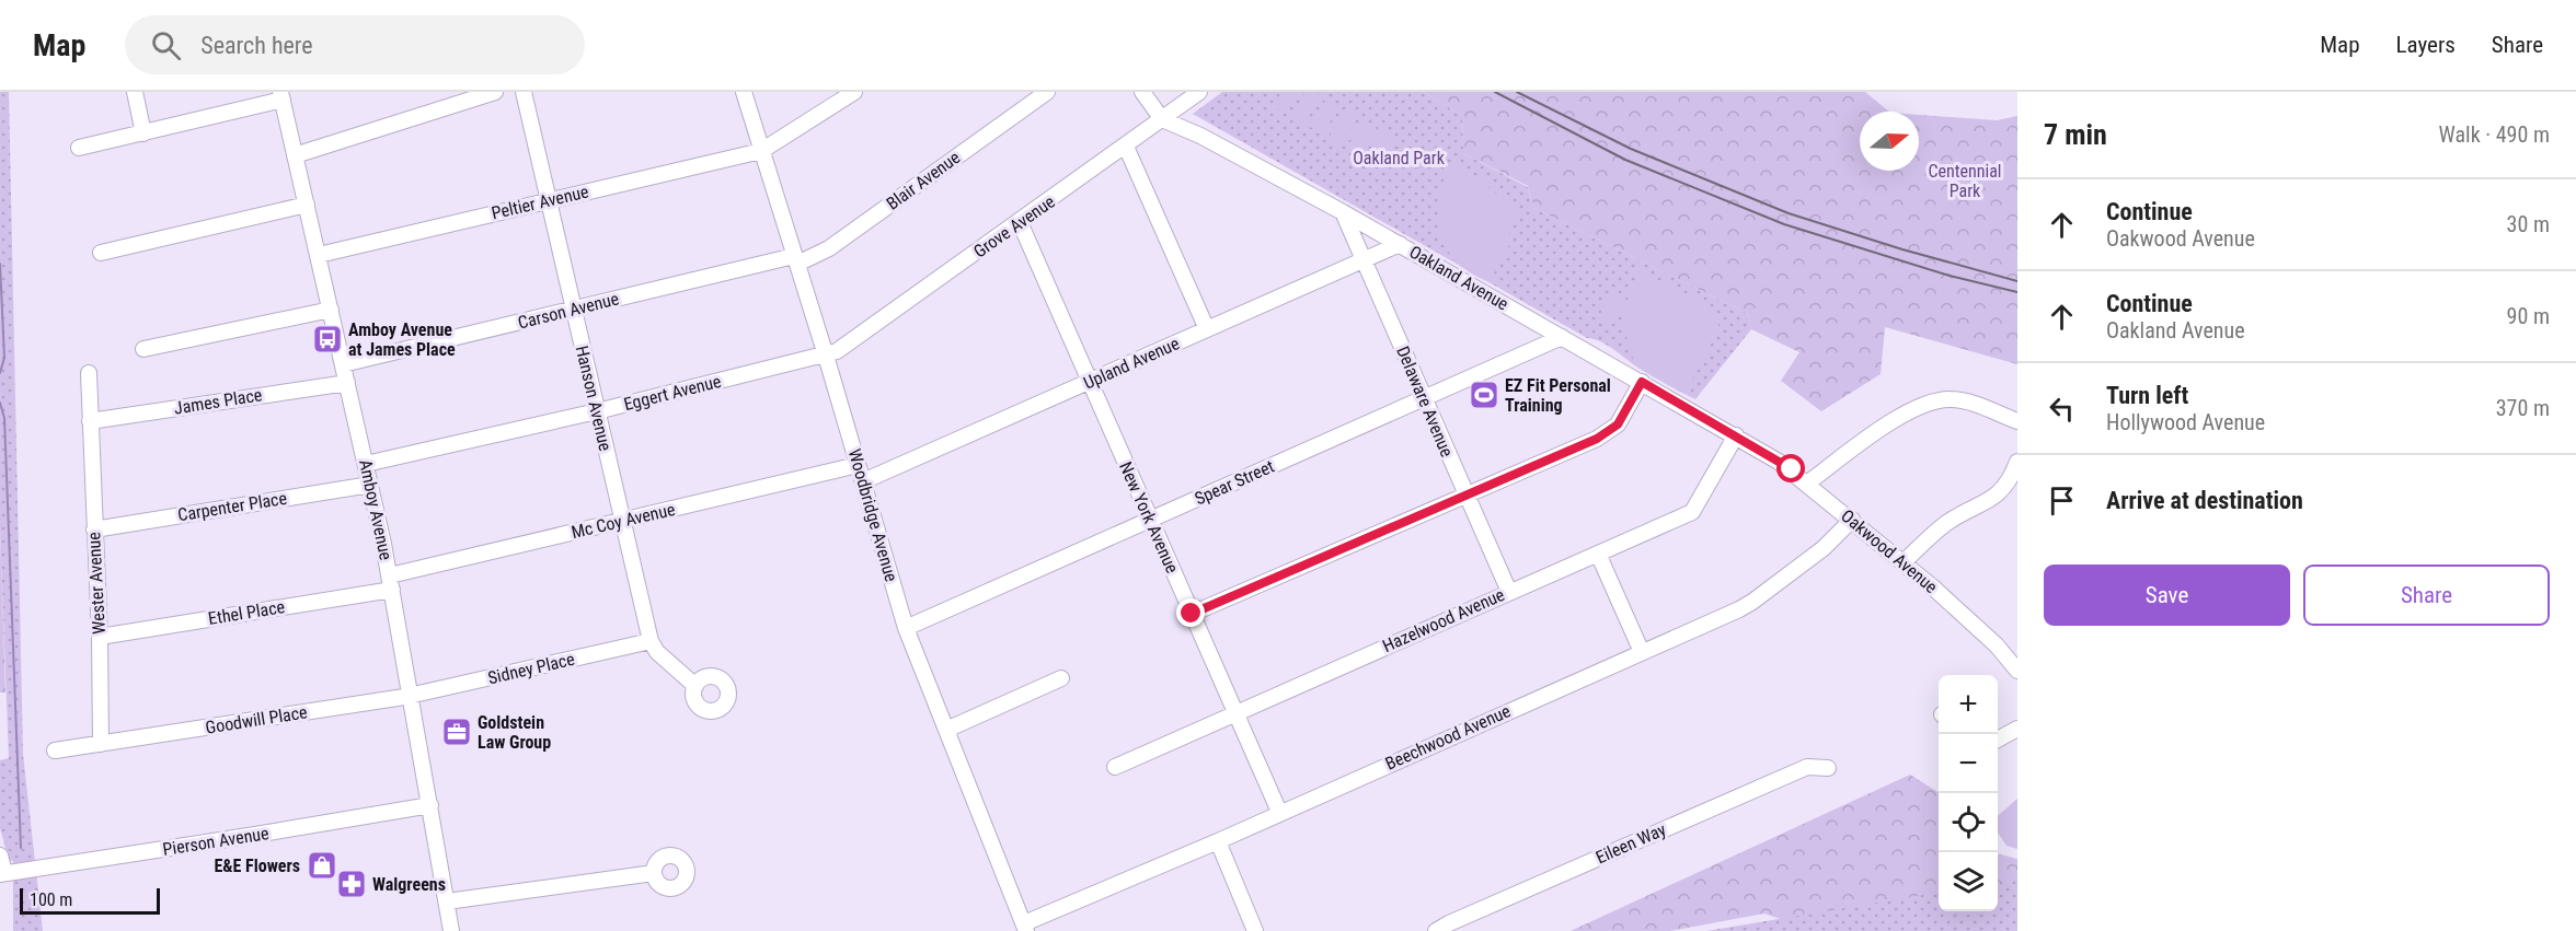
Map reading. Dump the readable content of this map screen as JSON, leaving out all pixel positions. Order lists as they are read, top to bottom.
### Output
{
  "streets": {
    "street": [
      "Blair Avenue",
      "Peltier Avenue",
      "Grove Avenue",
      "Oakland Avenue",
      "Carson Avenue",
      "Upland Avenue",
      "Eggert Avenue",
      "Hanson Avenue",
      "James Place",
      "Delaware Avenue",
      "Spear Street",
      "Carpenter Place",
      "Amboy Avenue",
      "Woodbridge Avenue",
      "New York Avenue",
      "Mc Coy Avenue",
      "Oakwood Avenue",
      "Wester Avenue",
      "Ethel Place",
      "Hazelwood Avenue",
      "Sidney Place",
      "Goodwill Place",
      "Beechwood Avenue",
      "Pierson Avenue",
      "Eileen Way"
    ]
  },
  "crossings": [
    ["Blair Avenue", "Carson Avenue"],
    ["Blair Avenue", "Woodbridge Avenue"],
    ["Peltier Avenue", "Hanson Avenue"],
    ["Peltier Avenue", "Amboy Avenue"],
    ["Peltier Avenue", "Woodbridge Avenue"],
    ["Grove Avenue", "Oakland Avenue"],
    ["Grove Avenue", "Eggert Avenue"],
    ["Grove Avenue", "Woodbridge Avenue"],
    ["Grove Avenue", "New York Avenue"],
    ["Oakland Avenue", "Upland Avenue"],
    ["Oakland Avenue", "Delaware Avenue"],
    ["Oakland Avenue", "Spear Street"],
    ["Oakland Avenue", "Oakwood Avenue"],
    ["Oakland Avenue", "Hazelwood Avenue"],
    ["Carson Avenue", "Hanson Avenue"],
    ["Carson Avenue", "Amboy Avenue"],
    ["Carson Avenue", "Woodbridge Avenue"],
    ["Upland Avenue", "Delaware Avenue"],
    ["Upland Avenue", "Woodbridge Avenue"],
    ["Upland Avenue", "New York Avenue"],
    ["Eggert Avenue", "Hanson Avenue"],
    ["Eggert Avenue", "Amboy Avenue"],
    ["Eggert Avenue", "Woodbridge Avenue"],
    ["Hanson Avenue", "Mc Coy Avenue"],
    ["Hanson Avenue", "Sidney Place"],
    ["James Place", "Amboy Avenue"],
    ["James Place", "Wester Avenue"],
    ["Delaware Avenue", "Spear Street"],
    ["Delaware Avenue", "Hazelwood Avenue"],
    ["Spear Street", "Woodbridge Avenue"],
    ["Spear Street", "New York Avenue"],
    ["Carpenter Place", "Amboy Avenue"],
    ["Carpenter Place", "Wester Avenue"],
    ["Amboy Avenue", "Mc Coy Avenue"],
    ["Amboy Avenue", "Ethel Place"],
    ["Amboy Avenue", "Sidney Place"],
    ["Amboy Avenue", "Goodwill Place"],
    ["Amboy Avenue", "Pierson Avenue"],
    ["Woodbridge Avenue", "Mc Coy Avenue"],
    ["Woodbridge Avenue", "Beechwood Avenue"],
    ["New York Avenue", "Hazelwood Avenue"],
    ["New York Avenue", "Beechwood Avenue"],
    ["Mc Coy Avenue", "Ethel Place"],
    ["Oakwood Avenue", "Beechwood Avenue"],
    ["Wester Avenue", "Ethel Place"],
    ["Wester Avenue", "Goodwill Place"],
    ["Sidney Place", "Goodwill Place"]
  ],
  "parks": ["Oakland Park", "Centennial Park"],
  "places": {
    "bus stop": ["Amboy Avenue at James Place"],
    "sports": ["EZ Fit Personal Training"],
    "office": ["Goldstein Law Group"],
    "shop": ["E&E Flowers"],
    "pharmacy": ["Walgreens"]
  },
  "scale_bar": "100 m",
  "north": "right",
  "page": {
    "header": "Map",
    "search": "Search here",
    "nav": ["Map", "Layers", "Share"],
    "heading": ["7 min", "Walk · 490 m"],
    "list": [
      ["Continue", "Oakwood Avenue", "30 m"],
      ["Continue", "Oakland Avenue", "90 m"],
      ["Turn left", "Hollywood Avenue", "370 m"],
      "Arrive at destination"
    ],
    "buttons": ["Save", "Share"],
    "map_buttons": ["+", "−"],
    "scale": "100 m"
  }
}
